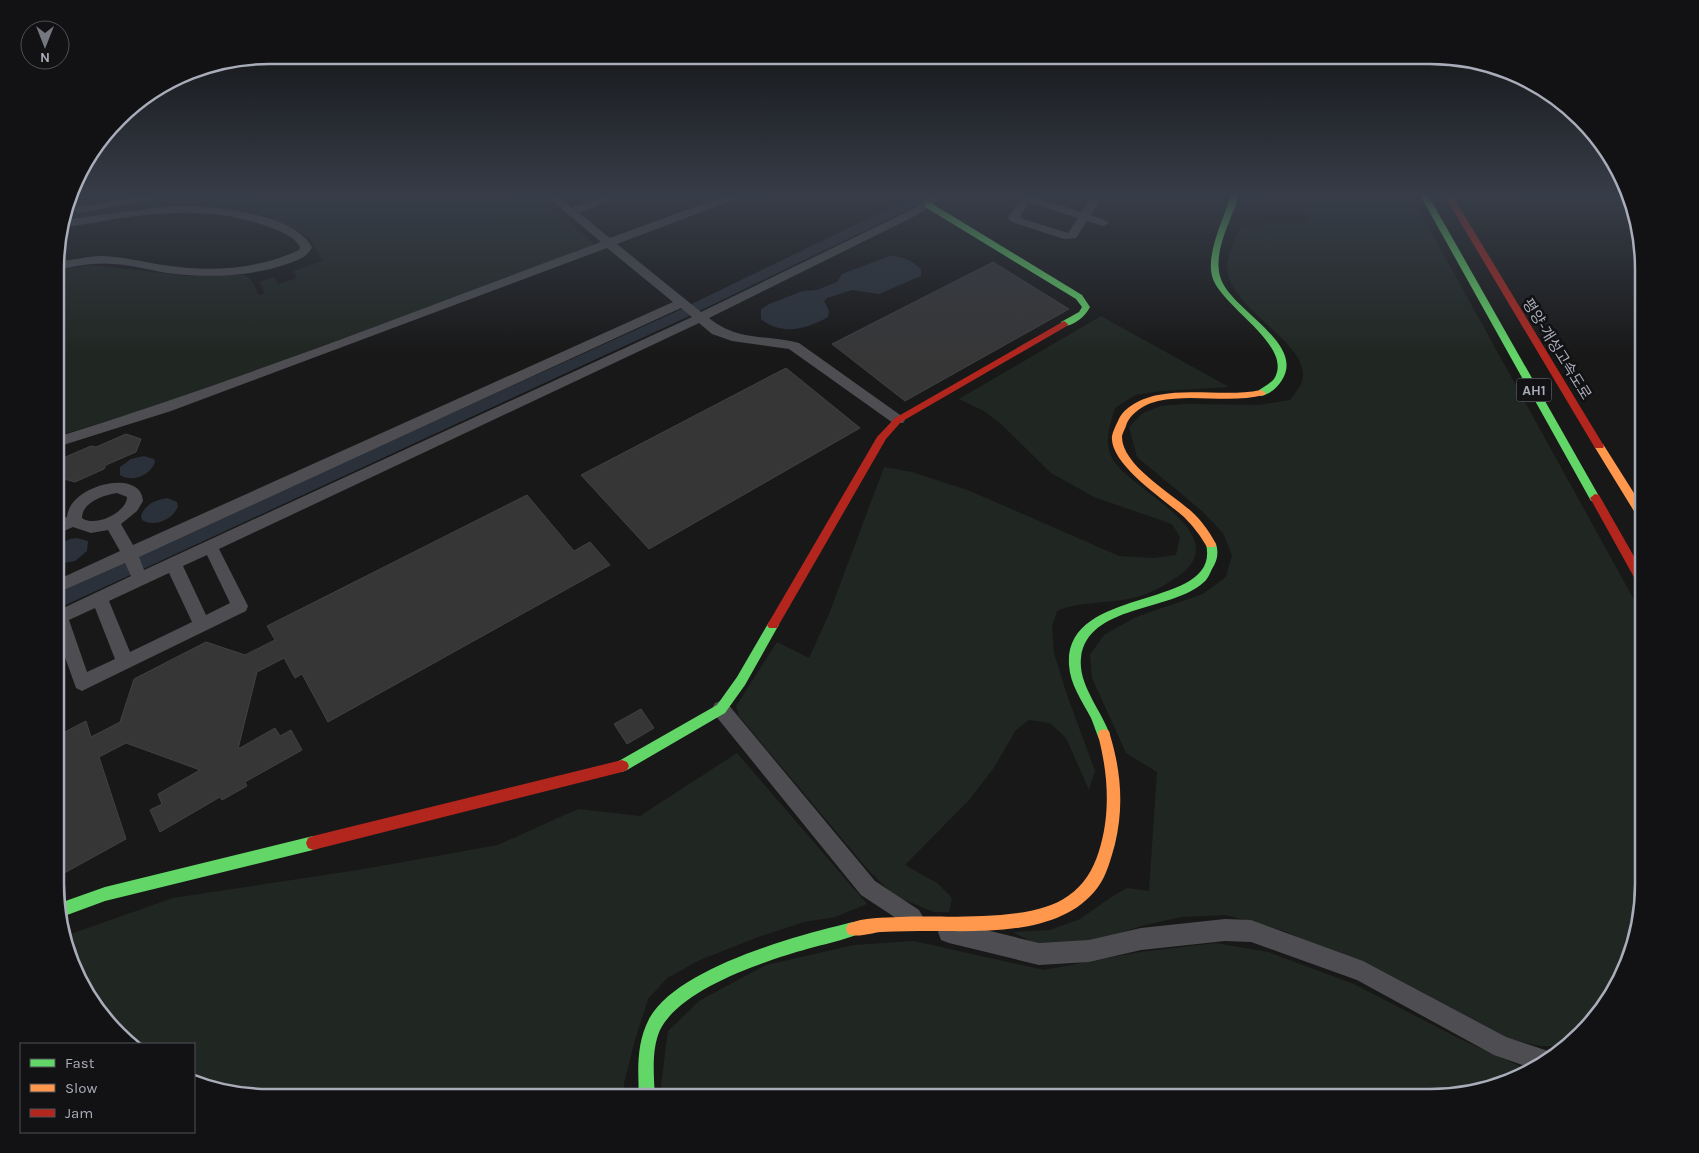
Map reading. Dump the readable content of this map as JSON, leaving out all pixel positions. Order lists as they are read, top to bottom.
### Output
{
  "streets": {
    "main road": ["평양-개성고속도로", "AH1"]
  },
  "legend": ["Fast", "Slow", "Jam"],
  "north": "bottom"
}
